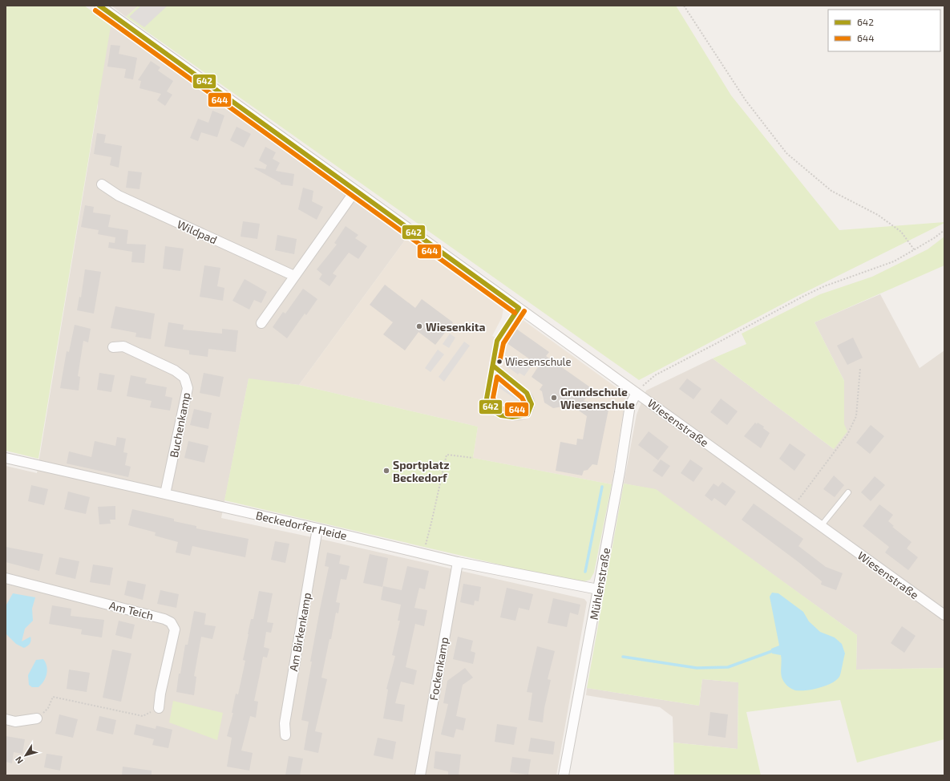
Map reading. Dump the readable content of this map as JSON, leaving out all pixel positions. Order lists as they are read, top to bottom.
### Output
{
  "streets": {
    "street": [
      "Wildpad",
      "Wiesenstraße",
      "Buchenkamp",
      "Beckedorfer Heide",
      "Mühlenstraße",
      "Am Teich",
      "Am Birkenkamp",
      "Fockenkamp"
    ]
  },
  "crossings": [
    ["Wiesenstraße", "Mühlenstraße"],
    ["Buchenkamp", "Beckedorfer Heide"],
    ["Beckedorfer Heide", "Mühlenstraße"],
    ["Beckedorfer Heide", "Am Birkenkamp"],
    ["Beckedorfer Heide", "Fockenkamp"]
  ],
  "places": [
    "Wiesenkita",
    "Wiesenschule",
    "Grundschule Wiesenschule",
    "Sportplatz Beckedorf"
  ],
  "lines": ["transit line 642", "transit line 644"],
  "legend": ["642", "644"],
  "north": "bottom left"
}
